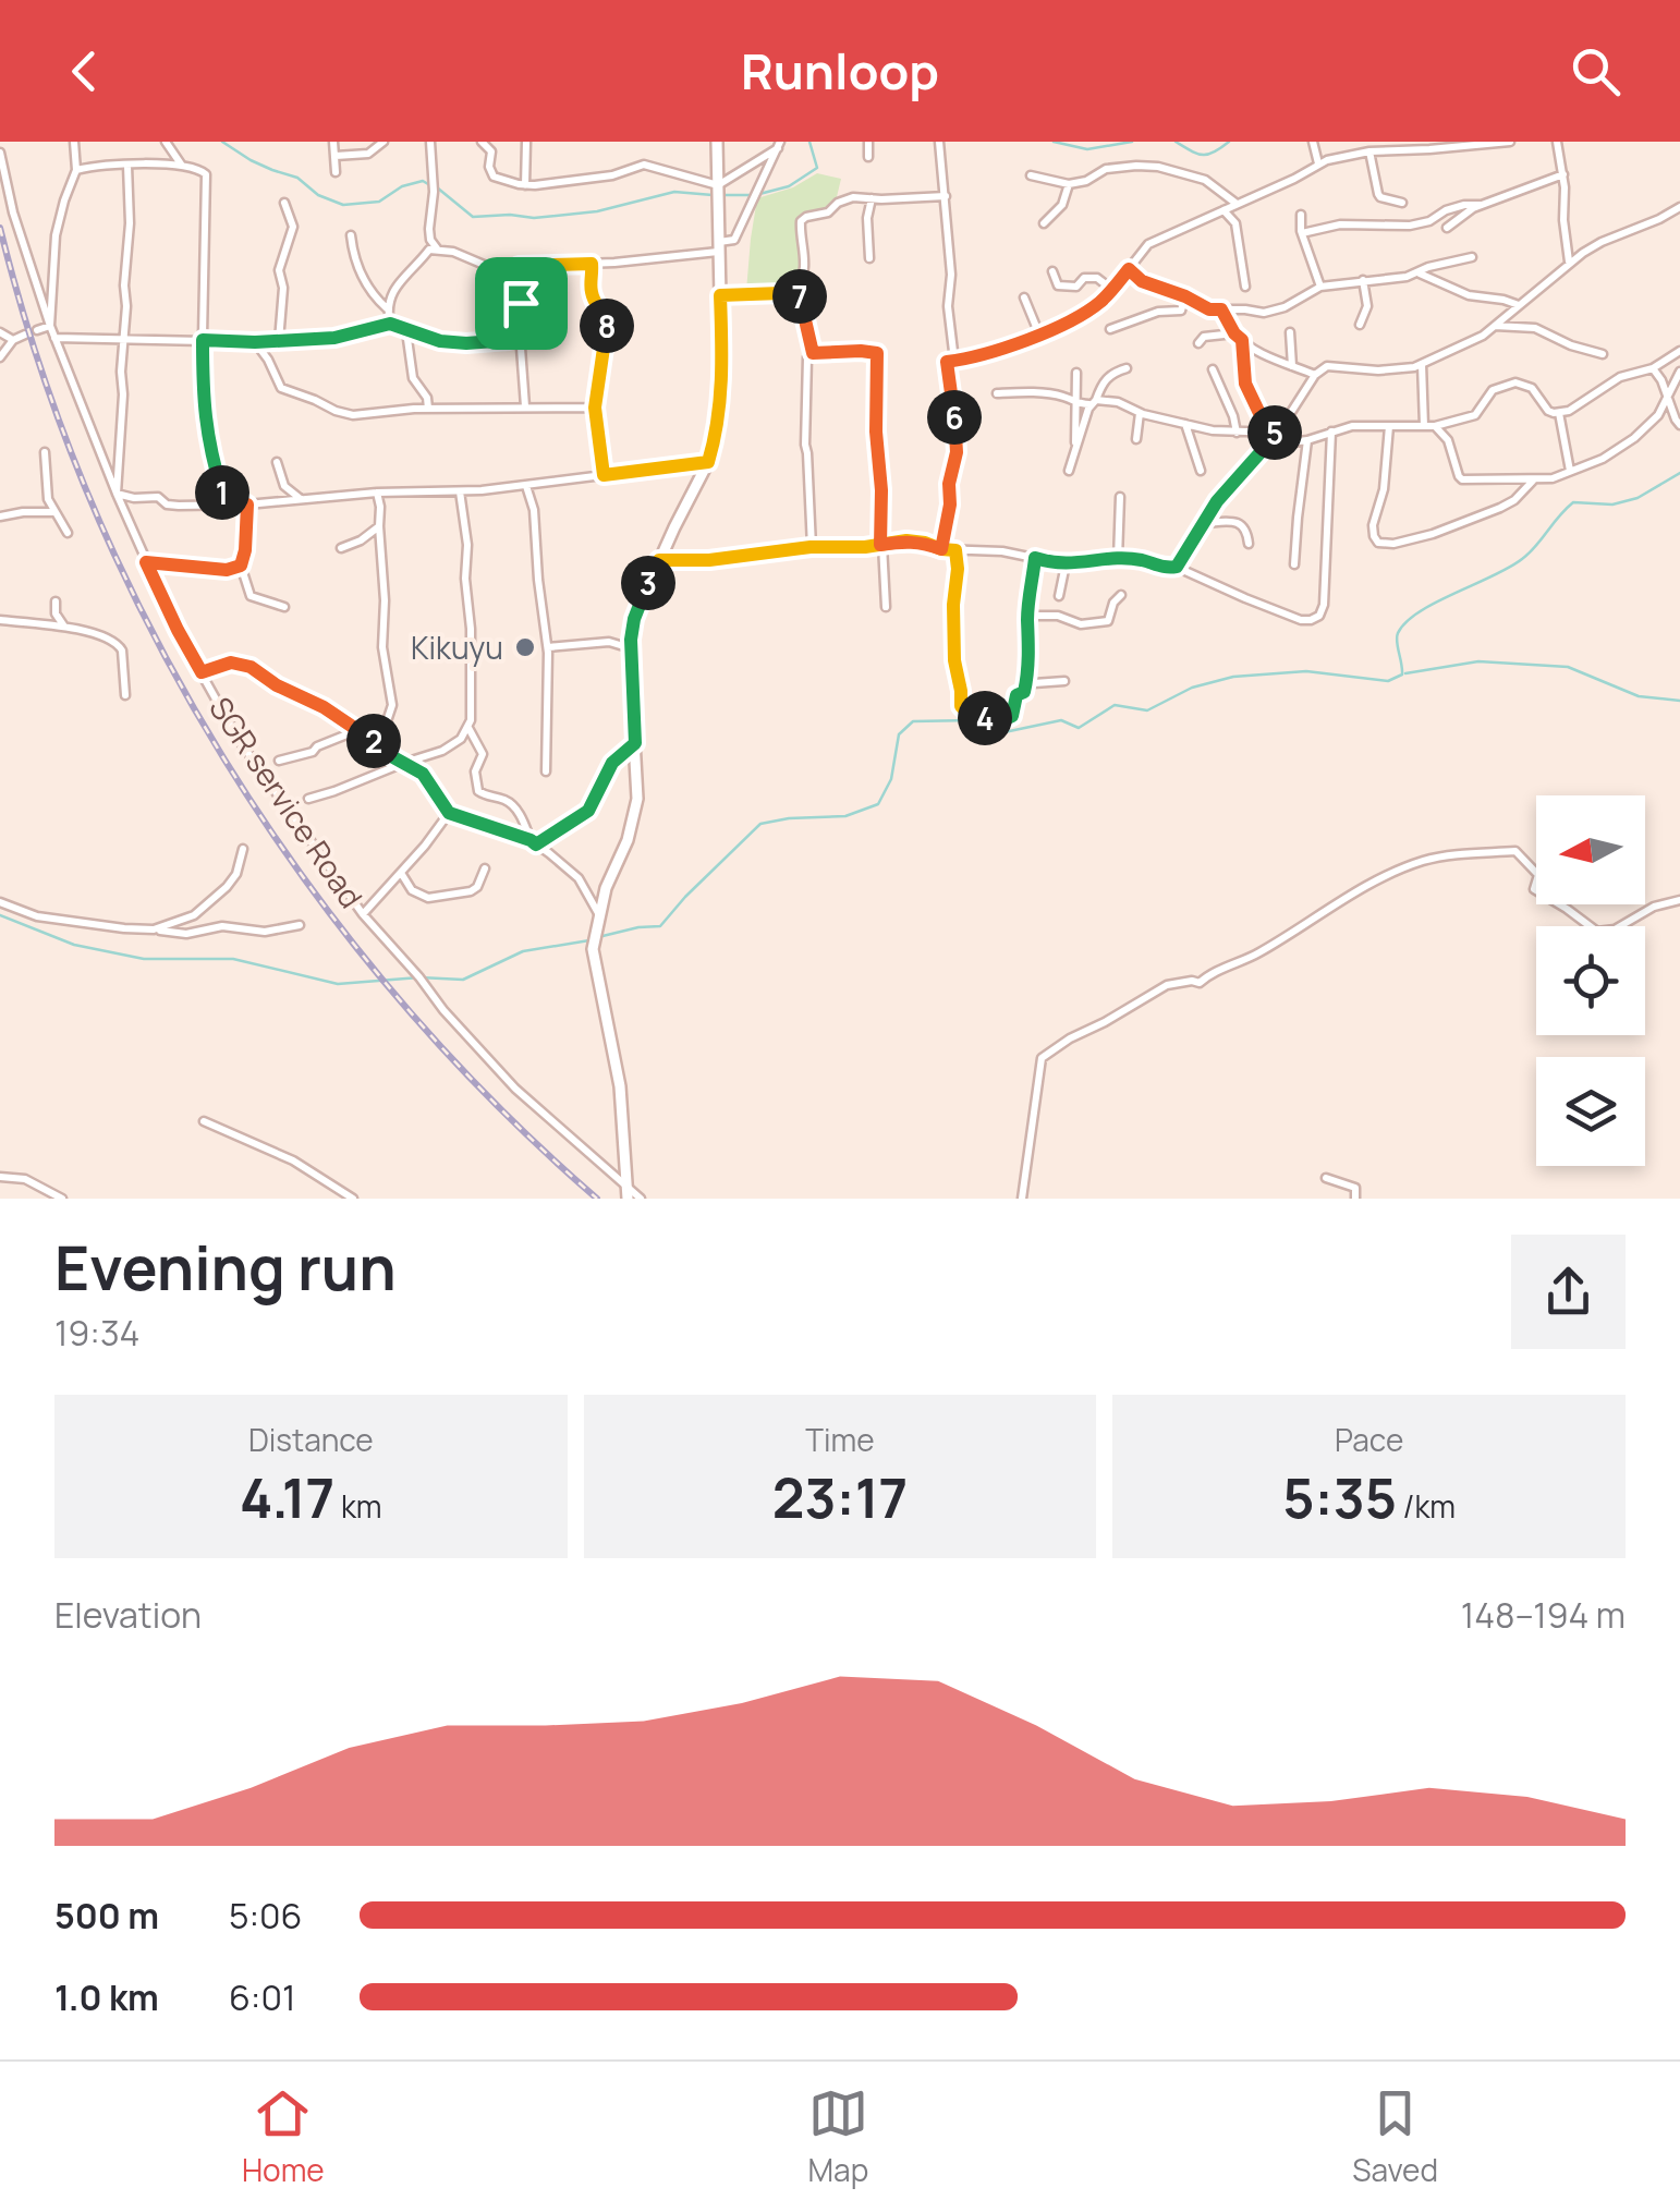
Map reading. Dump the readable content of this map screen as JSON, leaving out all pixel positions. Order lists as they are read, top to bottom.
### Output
{
  "streets": {
    "street": ["SGR service Road"]
  },
  "places": ["Kikuyu"],
  "north": "left",
  "page": {
    "header": "Runloop",
    "pins": [
      "7",
      "8",
      "6",
      "5",
      "1",
      "3",
      "4",
      "2"
    ],
    "heading": ["Evening run", "19:34"],
    "stats": [
      ["Distance", "4.17 km"],
      ["Time", "23:17"],
      ["Pace", "5:35 /km"]
    ],
    "chart": ["Elevation", "148–194 m"],
    "list": [
      {
        "name": "500 m",
        "note": "5:06"
      },
      {
        "name": "1.0 km",
        "note": "6:01"
      }
    ],
    "tabs": ["Home", "Map", "Saved"]
  }
}
